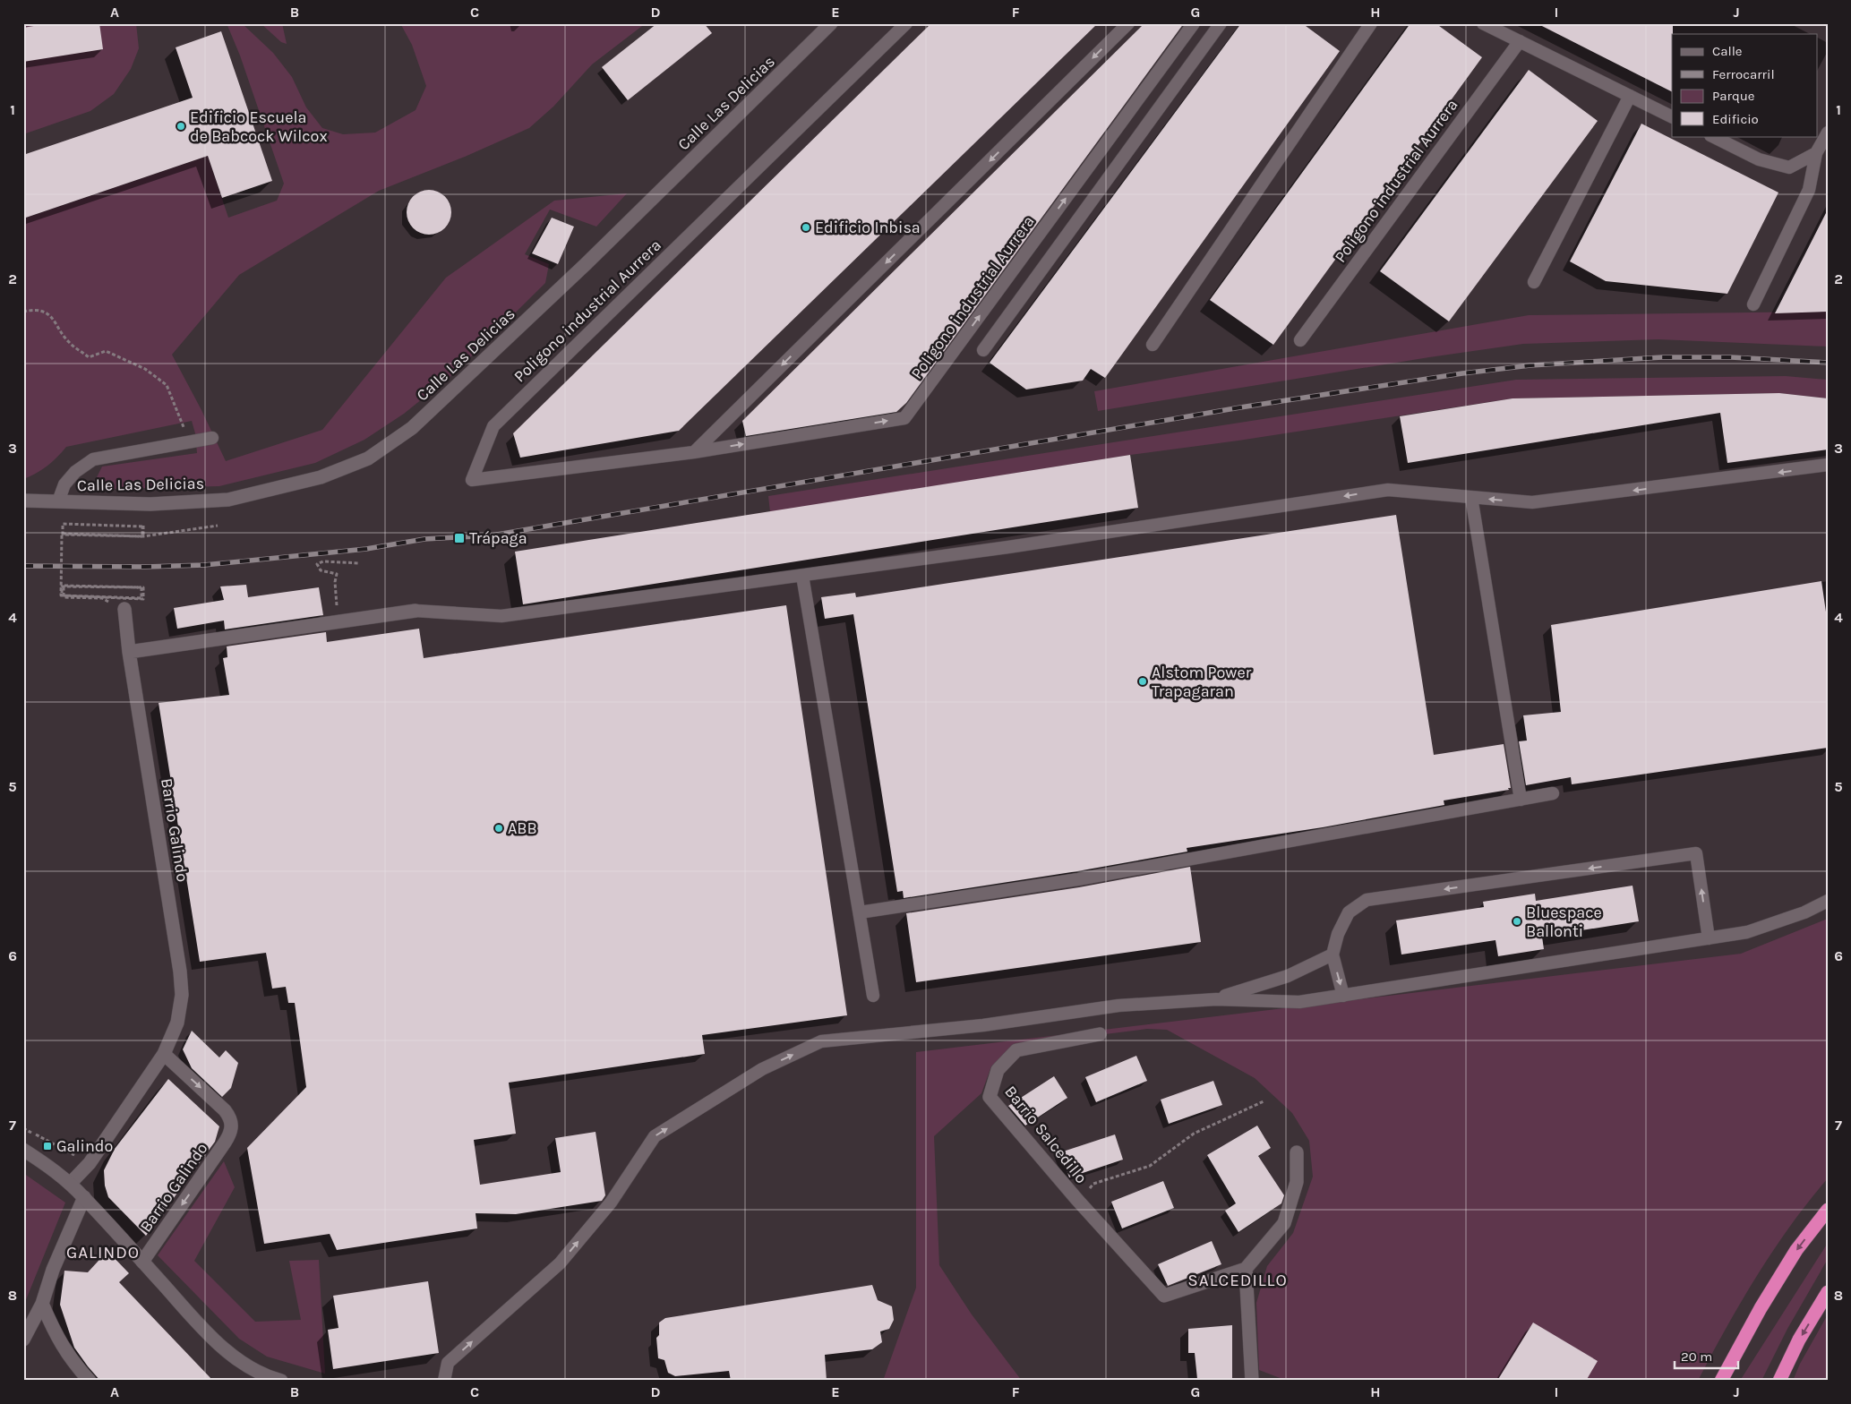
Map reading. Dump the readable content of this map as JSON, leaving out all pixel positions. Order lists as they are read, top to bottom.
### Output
{
  "streets": {
    "street": ["Calle Las Delicias", "Barrio Galindo", "Barrio Salcedillo"],
    "lane": ["Poligono industrial Aurrera"]
  },
  "districts": ["GALINDO", "SALCEDILLO"],
  "places": {
    "other": [
      "Edificio Escuela de Babcock Wilcox",
      "Edificio Inbisa",
      "Alstom Power Trapagaran",
      "ABB",
      "Bluespace Ballonti"
    ],
    "transit": ["Trápaga", "Galindo"]
  },
  "legend": [
    "Calle",
    "Ferrocarril",
    "Parque",
    "Edificio"
  ],
  "scale_bar": "20 m",
  "grid": {
    "columns": [
      "A",
      "B",
      "C",
      "D",
      "E",
      "F",
      "G",
      "H",
      "I",
      "J"
    ],
    "rows": [
      "1",
      "2",
      "3",
      "4",
      "5",
      "6",
      "7",
      "8"
    ]
  }
}
